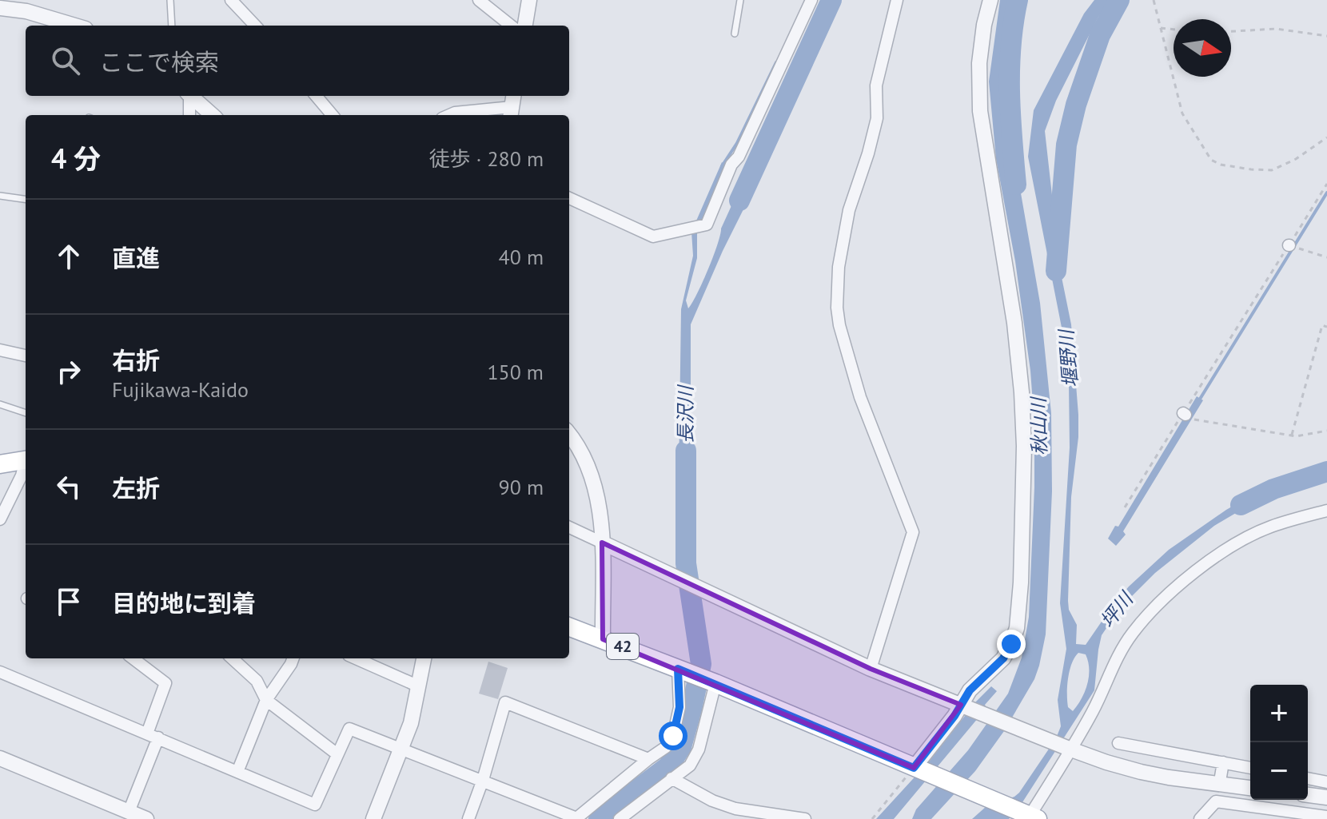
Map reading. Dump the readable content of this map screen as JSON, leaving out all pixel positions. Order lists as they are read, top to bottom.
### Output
{
  "streets": {
    "main road": ["42"]
  },
  "water": [
    "堰野川",
    "長沢川",
    "秋山川",
    "坪川"
  ],
  "north": "right",
  "page": {
    "search": "ここで検索",
    "heading": ["4 分", "徒歩 · 280 m"],
    "list": [
      ["直進", "40 m"],
      ["右折", "Fujikawa-Kaido", "150 m"],
      ["左折", "90 m"],
      "目的地に到着"
    ],
    "map_buttons": ["+", "−"]
  }
}
